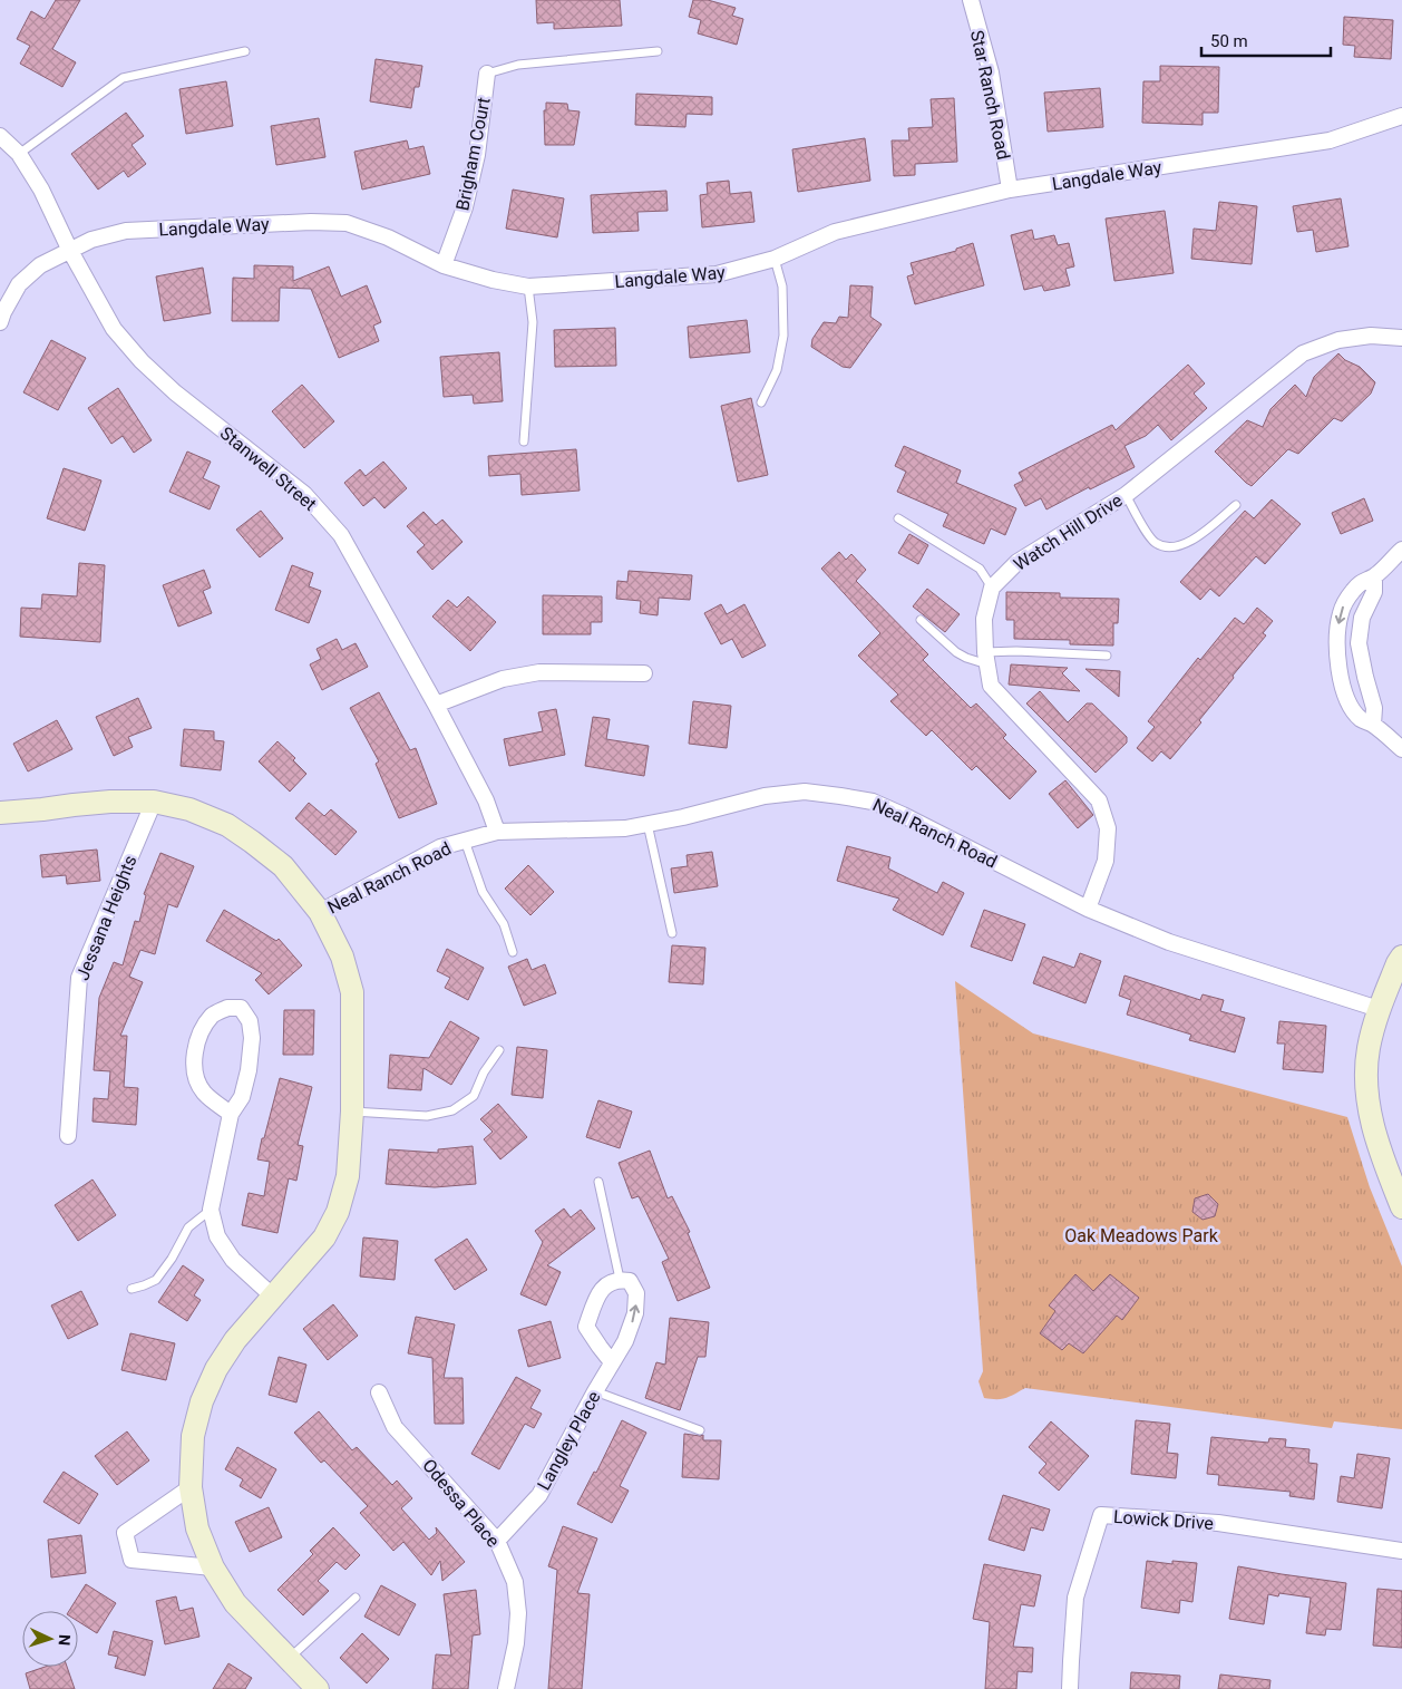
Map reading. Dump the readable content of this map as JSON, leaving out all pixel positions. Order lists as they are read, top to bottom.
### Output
{
  "streets": {
    "street": [
      "Star Ranch Road",
      "Brigham Court",
      "Langdale Way",
      "Stanwell Street",
      "Watch Hill Drive",
      "Neal Ranch Road",
      "Jessana Heights",
      "Langley Place",
      "Odessa Place",
      "Lowick Drive"
    ]
  },
  "crossings": [
    ["Star Ranch Road", "Langdale Way"],
    ["Brigham Court", "Langdale Way"],
    ["Langdale Way", "Stanwell Street"],
    ["Stanwell Street", "Neal Ranch Road"],
    ["Langley Place", "Odessa Place"]
  ],
  "parks": ["Oak Meadows Park"],
  "scale_bar": "50 m",
  "north": "right"
}
